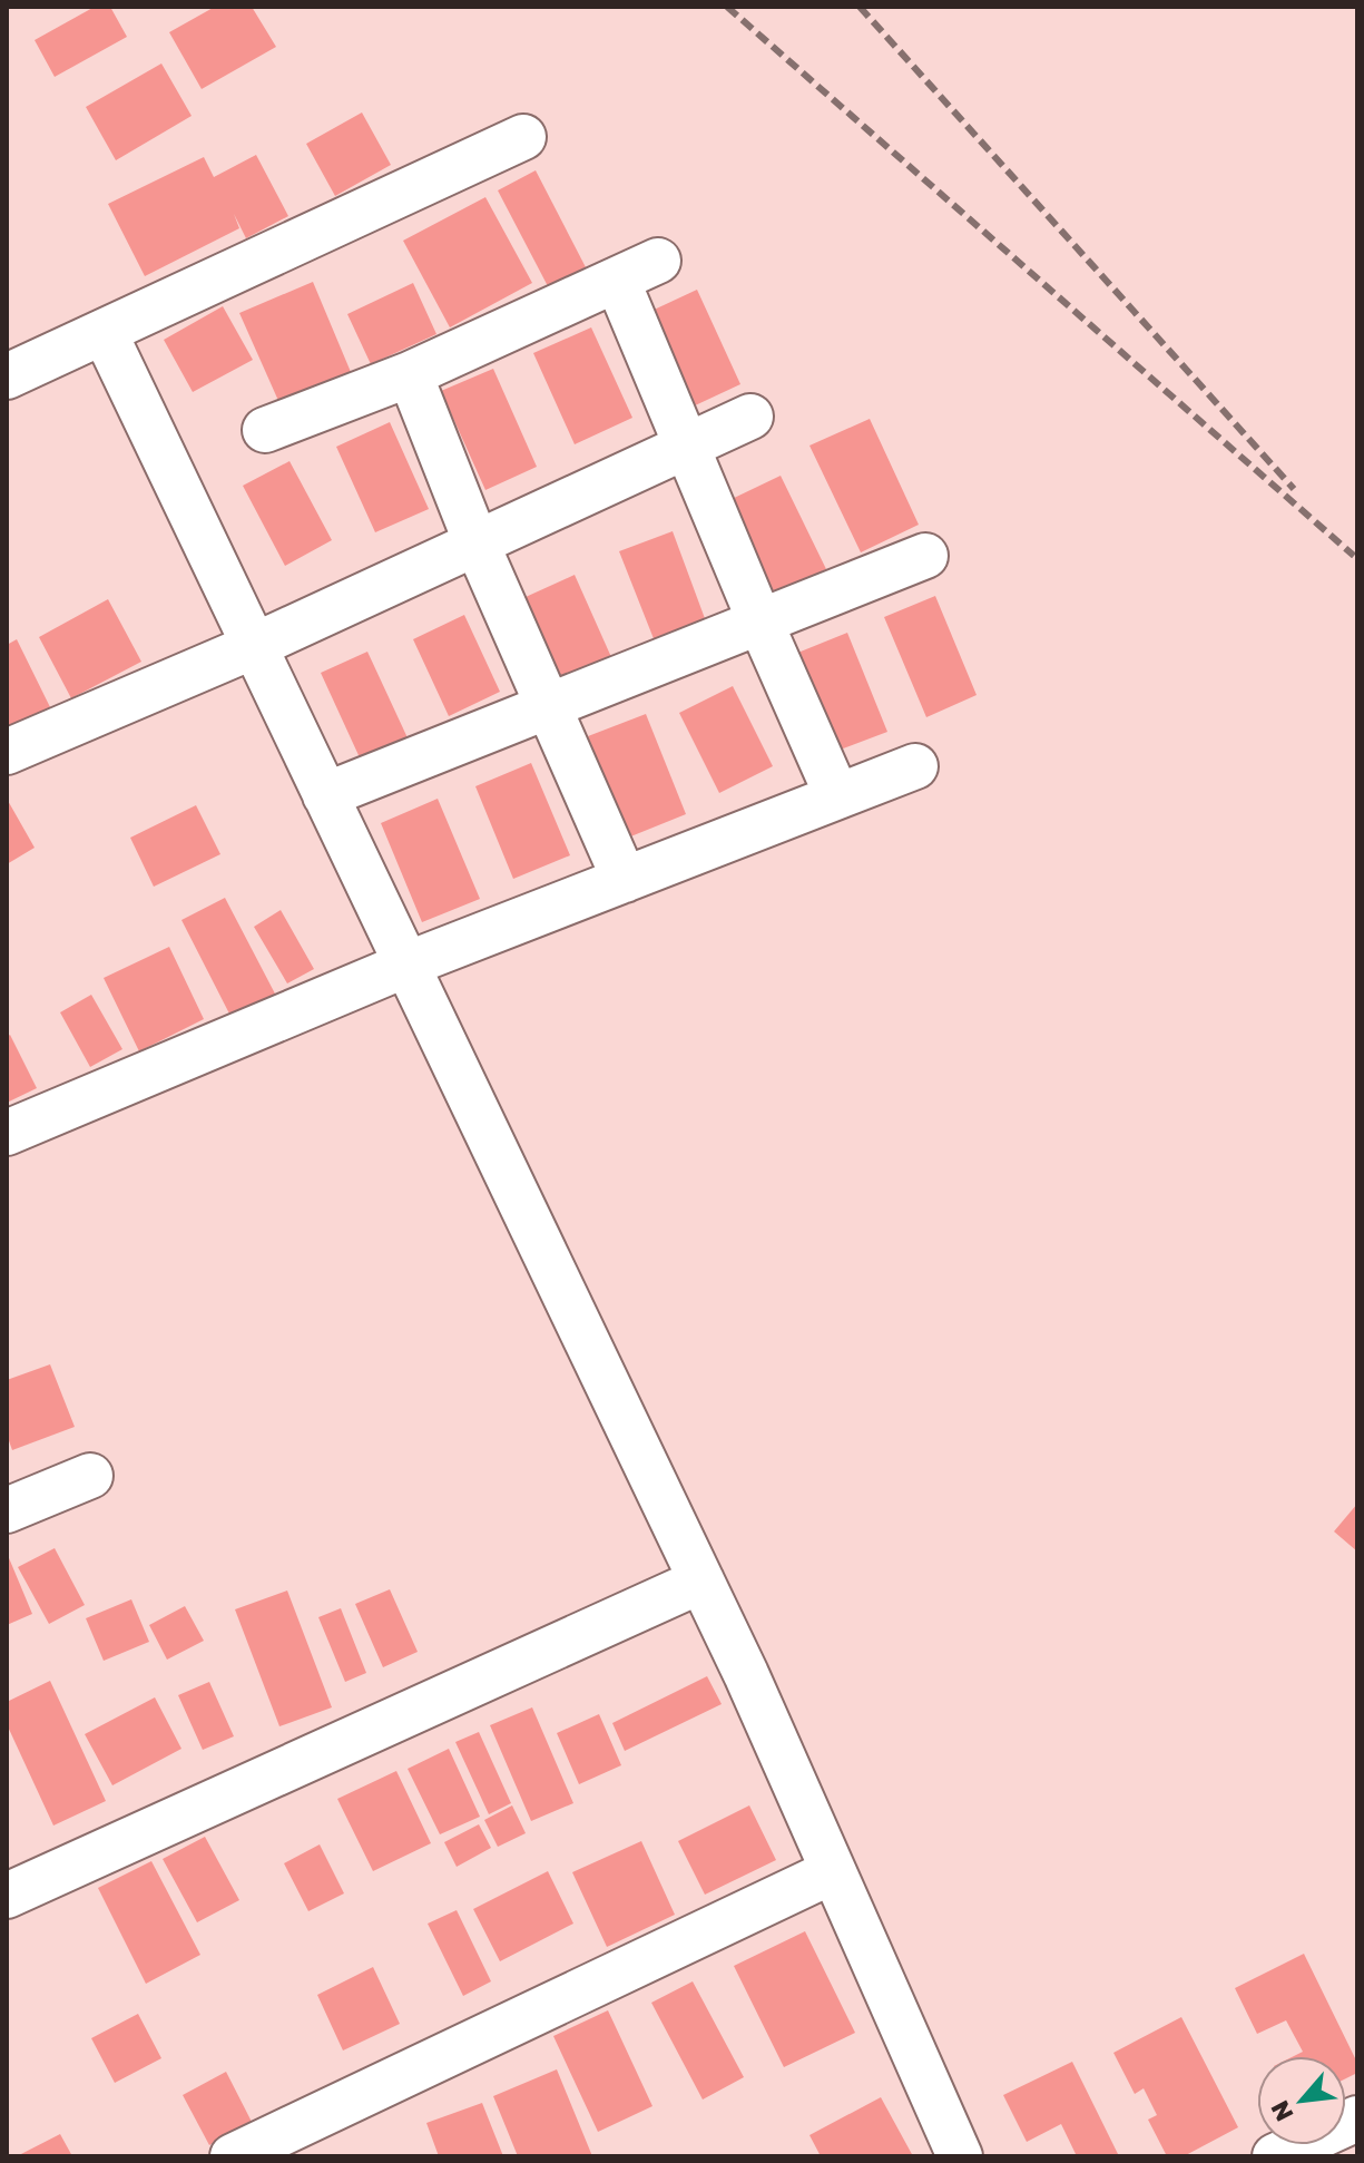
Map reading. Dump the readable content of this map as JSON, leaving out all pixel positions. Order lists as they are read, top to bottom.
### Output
{
  "north": "bottom left"
}
